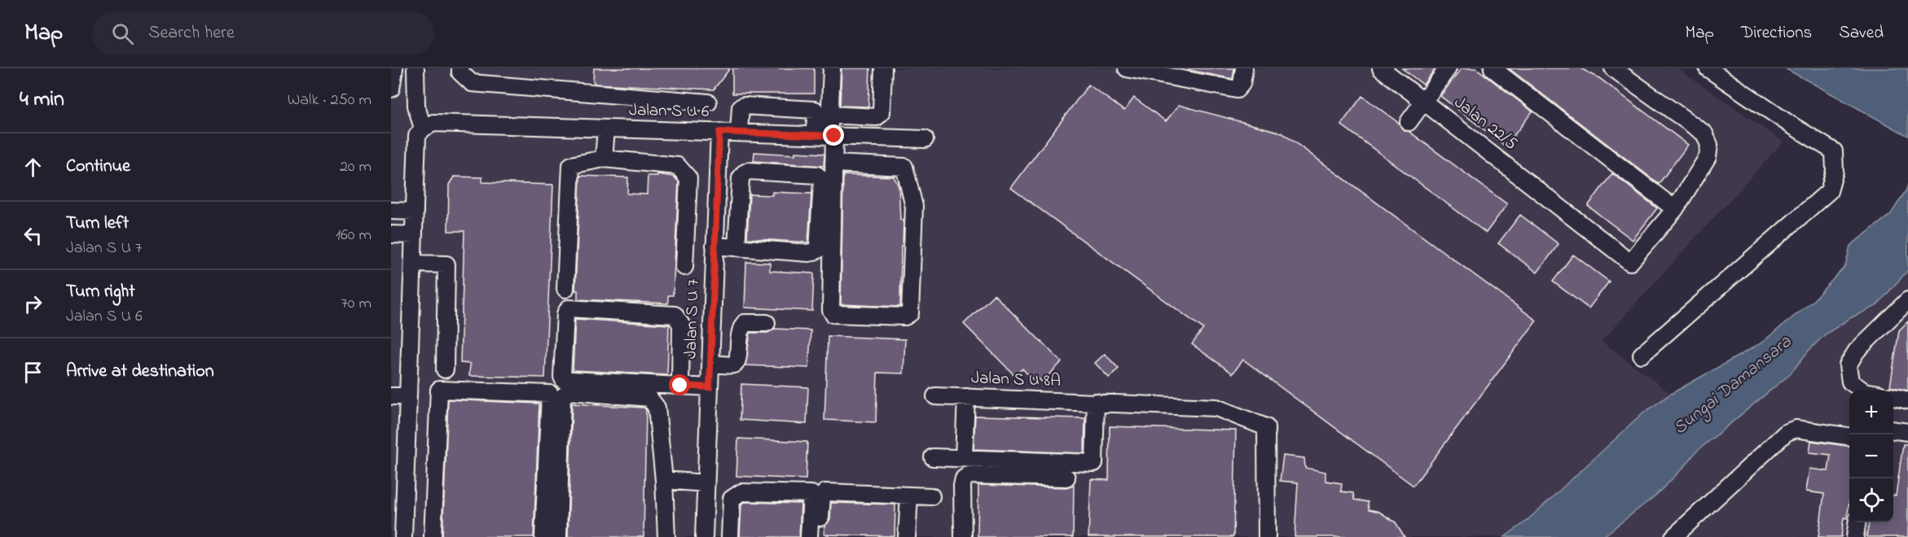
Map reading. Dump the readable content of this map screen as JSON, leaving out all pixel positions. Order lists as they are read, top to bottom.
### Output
{
  "streets": {
    "street": [
      "Jalan S U 6",
      "Jalan 22/5",
      "Jalan S U 7",
      "Jalan S U 8A"
    ]
  },
  "crossings": [
    ["Jalan S U 6", "Jalan S U 7"]
  ],
  "water": ["Sungai Damansara"],
  "page": {
    "header": "Map",
    "search": "Search here",
    "nav": ["Map", "Directions", "Saved"],
    "heading": ["4 min", "Walk · 250 m"],
    "list": [
      ["Continue", "20 m"],
      ["Turn left", "Jalan S U 7", "160 m"],
      ["Turn right", "Jalan S U 6", "70 m"],
      "Arrive at destination"
    ],
    "map_buttons": ["+", "−"]
  }
}
